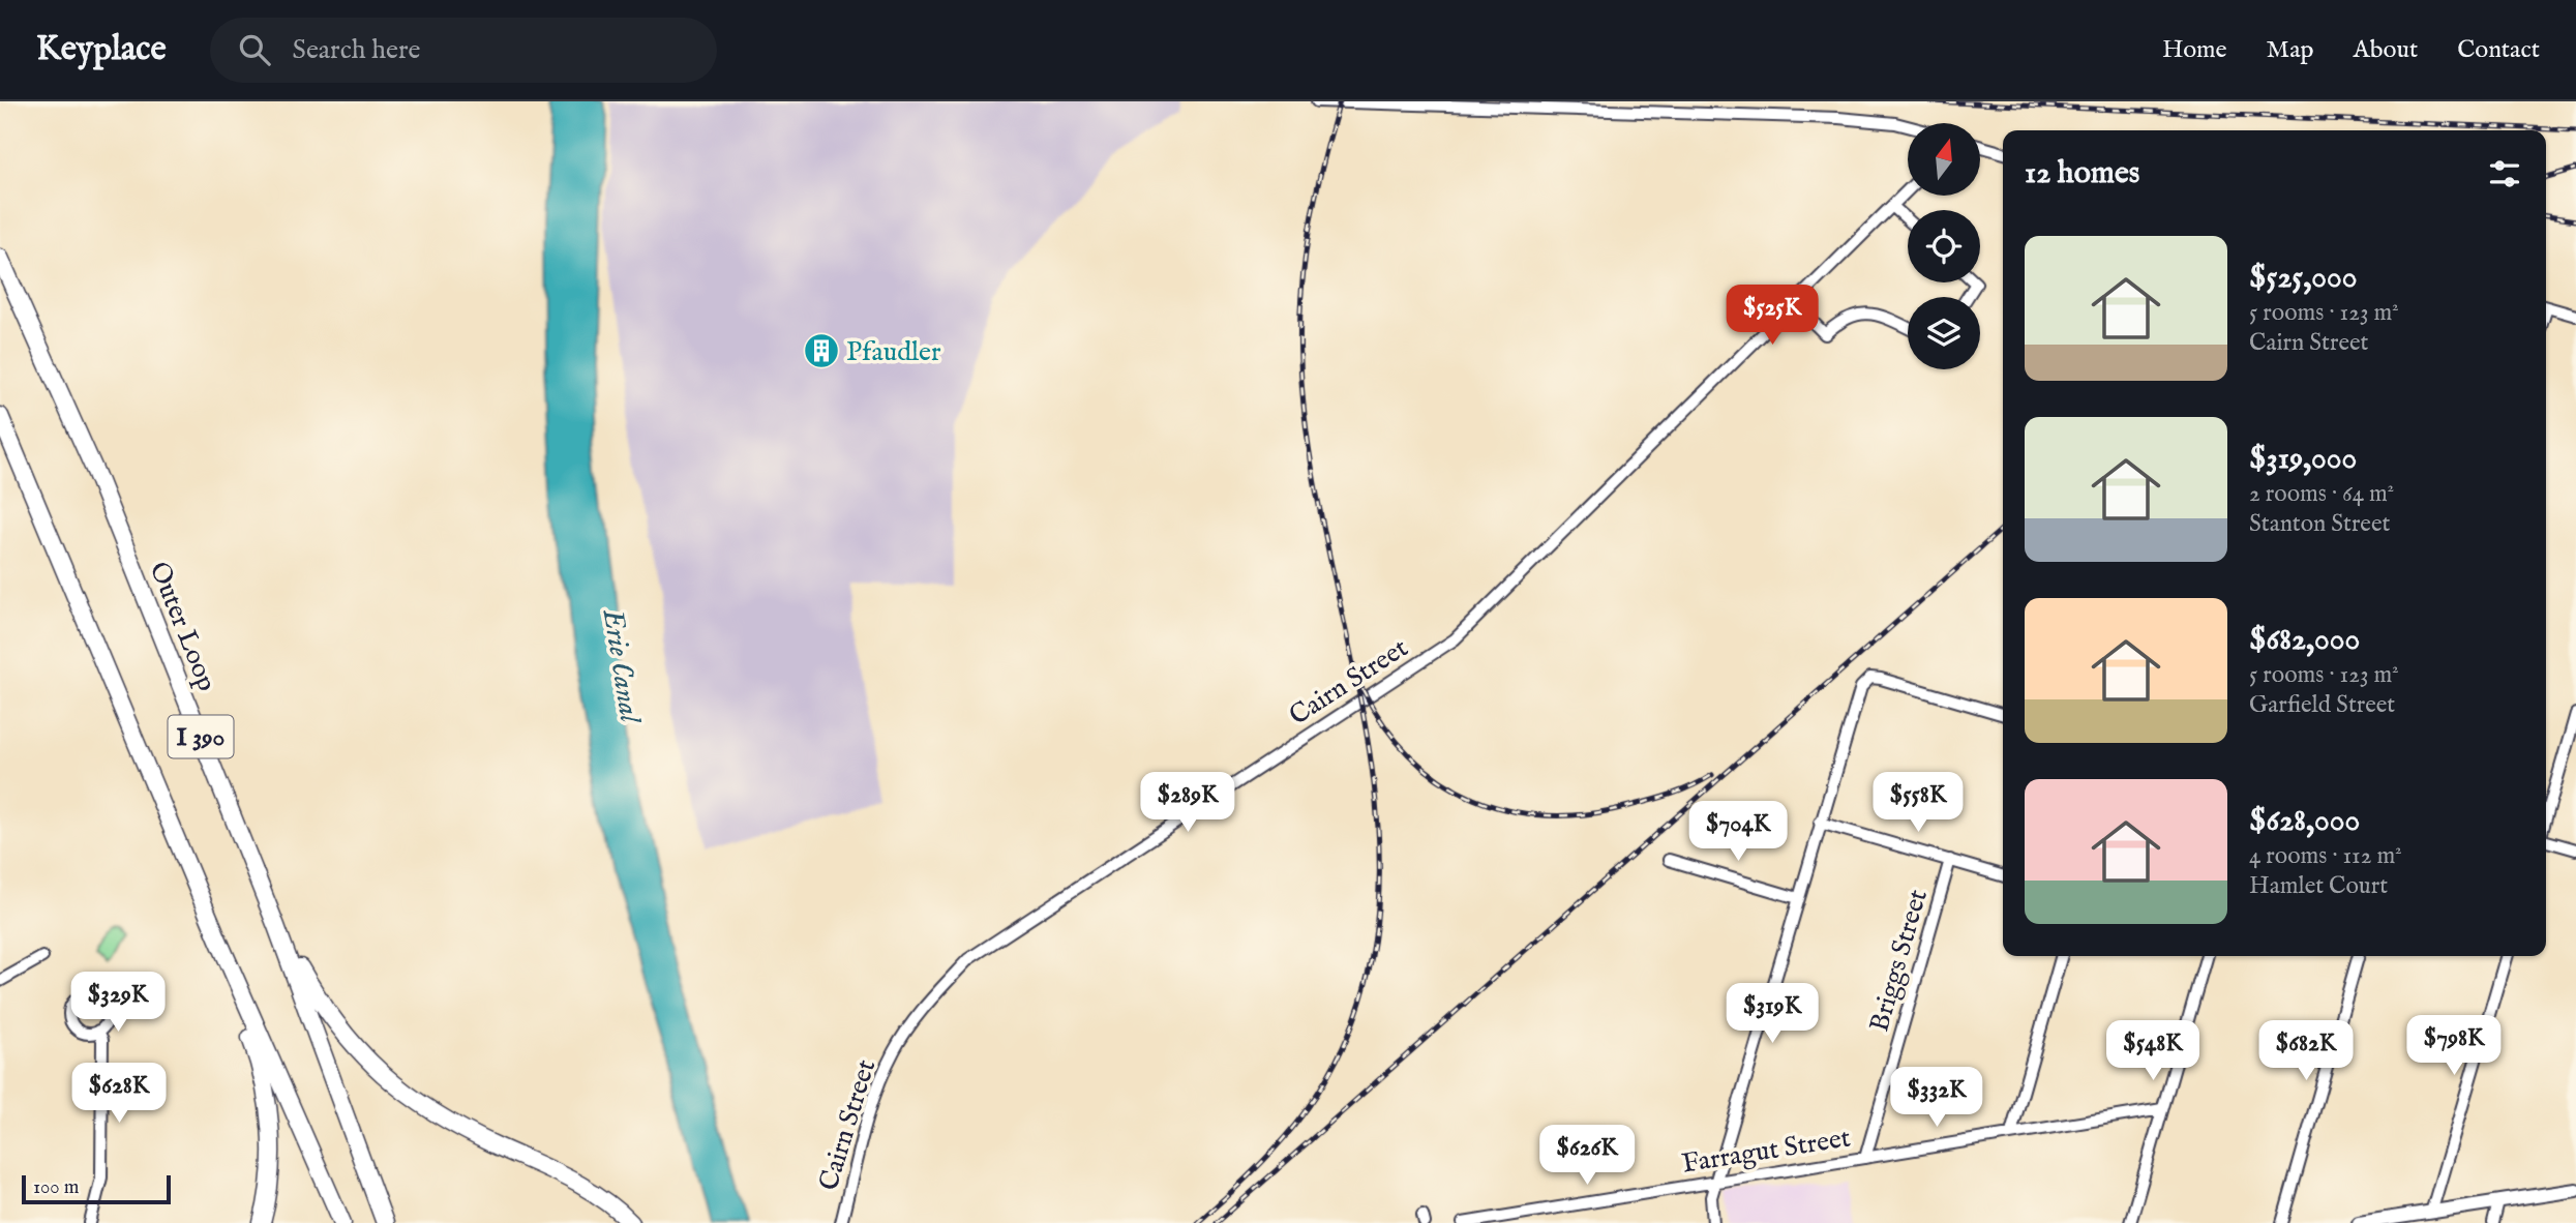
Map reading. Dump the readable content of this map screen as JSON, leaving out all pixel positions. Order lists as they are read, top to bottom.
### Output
{
  "streets": {
    "highway": ["Outer Loop", "I 390"],
    "street": ["Cairn Street", "Briggs Street", "Farragut Street"]
  },
  "crossings": [
    ["Briggs Street", "Farragut Street"]
  ],
  "water": ["Erie Canal"],
  "places": {
    "building": ["Pfaudler"]
  },
  "scale_bar": "100 m",
  "north": "top",
  "page": {
    "header": "Keyplace",
    "search": "Search here",
    "nav": [
      "Home",
      "Map",
      "About",
      "Contact"
    ],
    "heading": "12 homes",
    "list": [
      {
        "name": "$525,000",
        "note": "5 rooms · 123 m² · Cairn Street"
      },
      {
        "name": "$319,000",
        "note": "2 rooms · 64 m² · Stanton Street"
      },
      {
        "name": "$682,000",
        "note": "5 rooms · 123 m² · Garfield Street"
      },
      {
        "name": "$628,000",
        "note": "4 rooms · 112 m² · Hamlet Court"
      }
    ],
    "price": [
      "$525K",
      "$289K",
      "$558K",
      "$704K",
      "$329K",
      "$319K",
      "$798K",
      "$548K",
      "$682K",
      "$628K",
      "$332K",
      "$626K"
    ],
    "scale": "100 m"
  }
}
